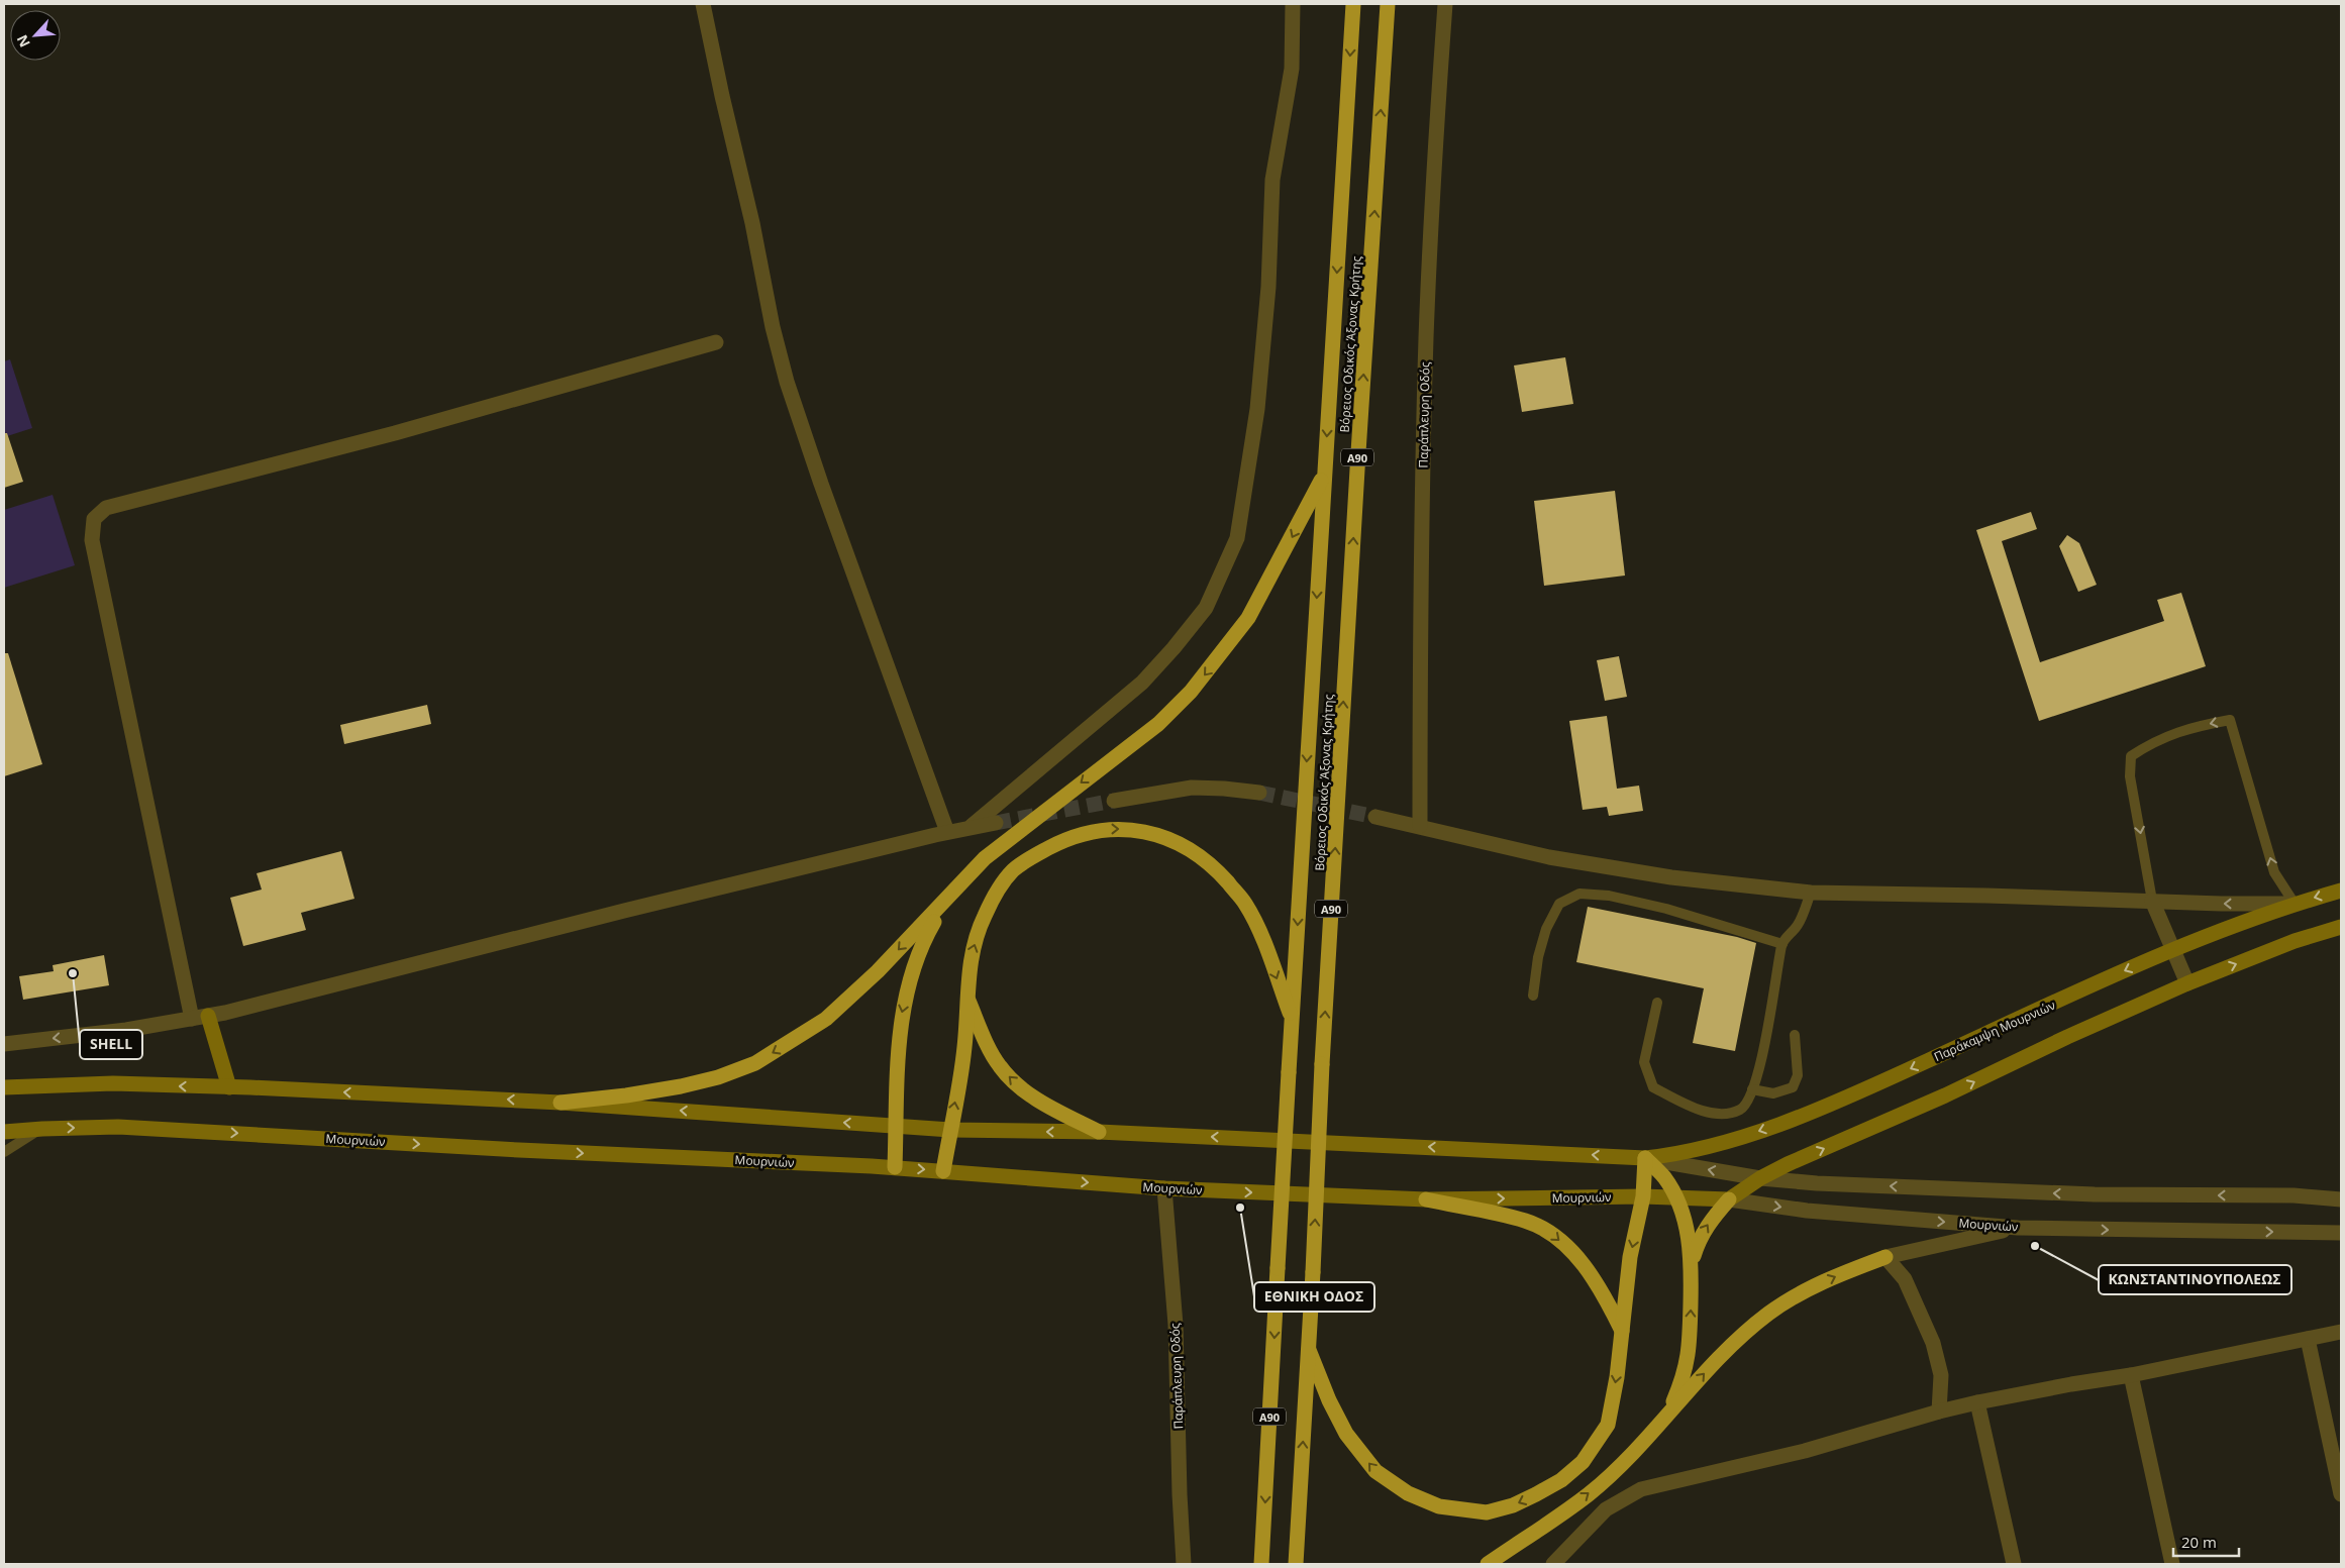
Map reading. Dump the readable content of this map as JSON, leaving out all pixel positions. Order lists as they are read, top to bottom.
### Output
{
  "streets": {
    "highway": ["Βόρειος Οδικός Άξονας Κρήτης", "Α90"],
    "main road": ["Παράκαμψη Μουρνιών", "Μουρνιών"],
    "street": ["Παράπλευρη Οδός"]
  },
  "crossings": [
    ["Παράπλευρη Οδός", "Μουρνιών"]
  ],
  "one_way": ["Παράκαμψη Μουρνιών", "Μουρνιών"],
  "places": ["SHELL", "ΕΘΝΙΚΗ ΟΔΟΣ", "ΚΩΝΣΤΑΝΤΙΝΟΥΠΟΛΕΩΣ"],
  "scale_bar": "20 m",
  "north": "bottom left"
}
